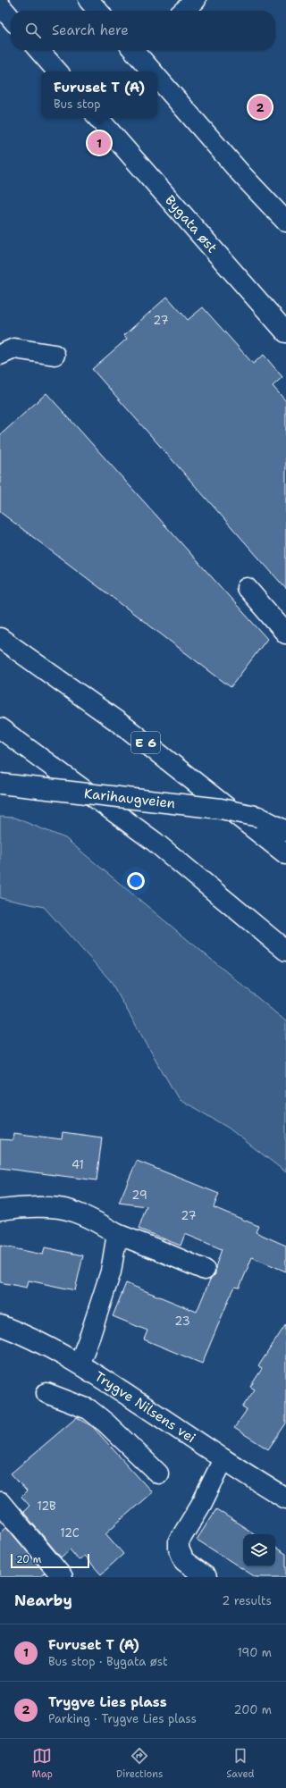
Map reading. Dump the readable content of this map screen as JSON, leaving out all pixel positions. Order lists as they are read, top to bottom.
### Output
{
  "streets": {
    "main road": [
      "Bygata øst",
      "E 6",
      "Karihaugveien",
      "Trygve Nilsens vei"
    ]
  },
  "house_numbers": [
    "27",
    "41",
    "29",
    "27",
    "23",
    "12B",
    "12C"
  ],
  "scale_bar": "20 m",
  "page": {
    "search": "Search here",
    "popup": ["Furuset T (A)", "Bus stop"],
    "pins": ["2", "1"],
    "scale": "20 m",
    "heading": ["Nearby", "2 results"],
    "list": [
      {
        "mark": "1",
        "name": "Furuset T (A)",
        "note": "Bus stop · Bygata øst",
        "value": "190 m"
      },
      {
        "mark": "2",
        "name": "Trygve Lies plass",
        "note": "Parking · Trygve Lies plass",
        "value": "200 m"
      }
    ],
    "nav": ["Map", "Directions", "Saved"]
  }
}
